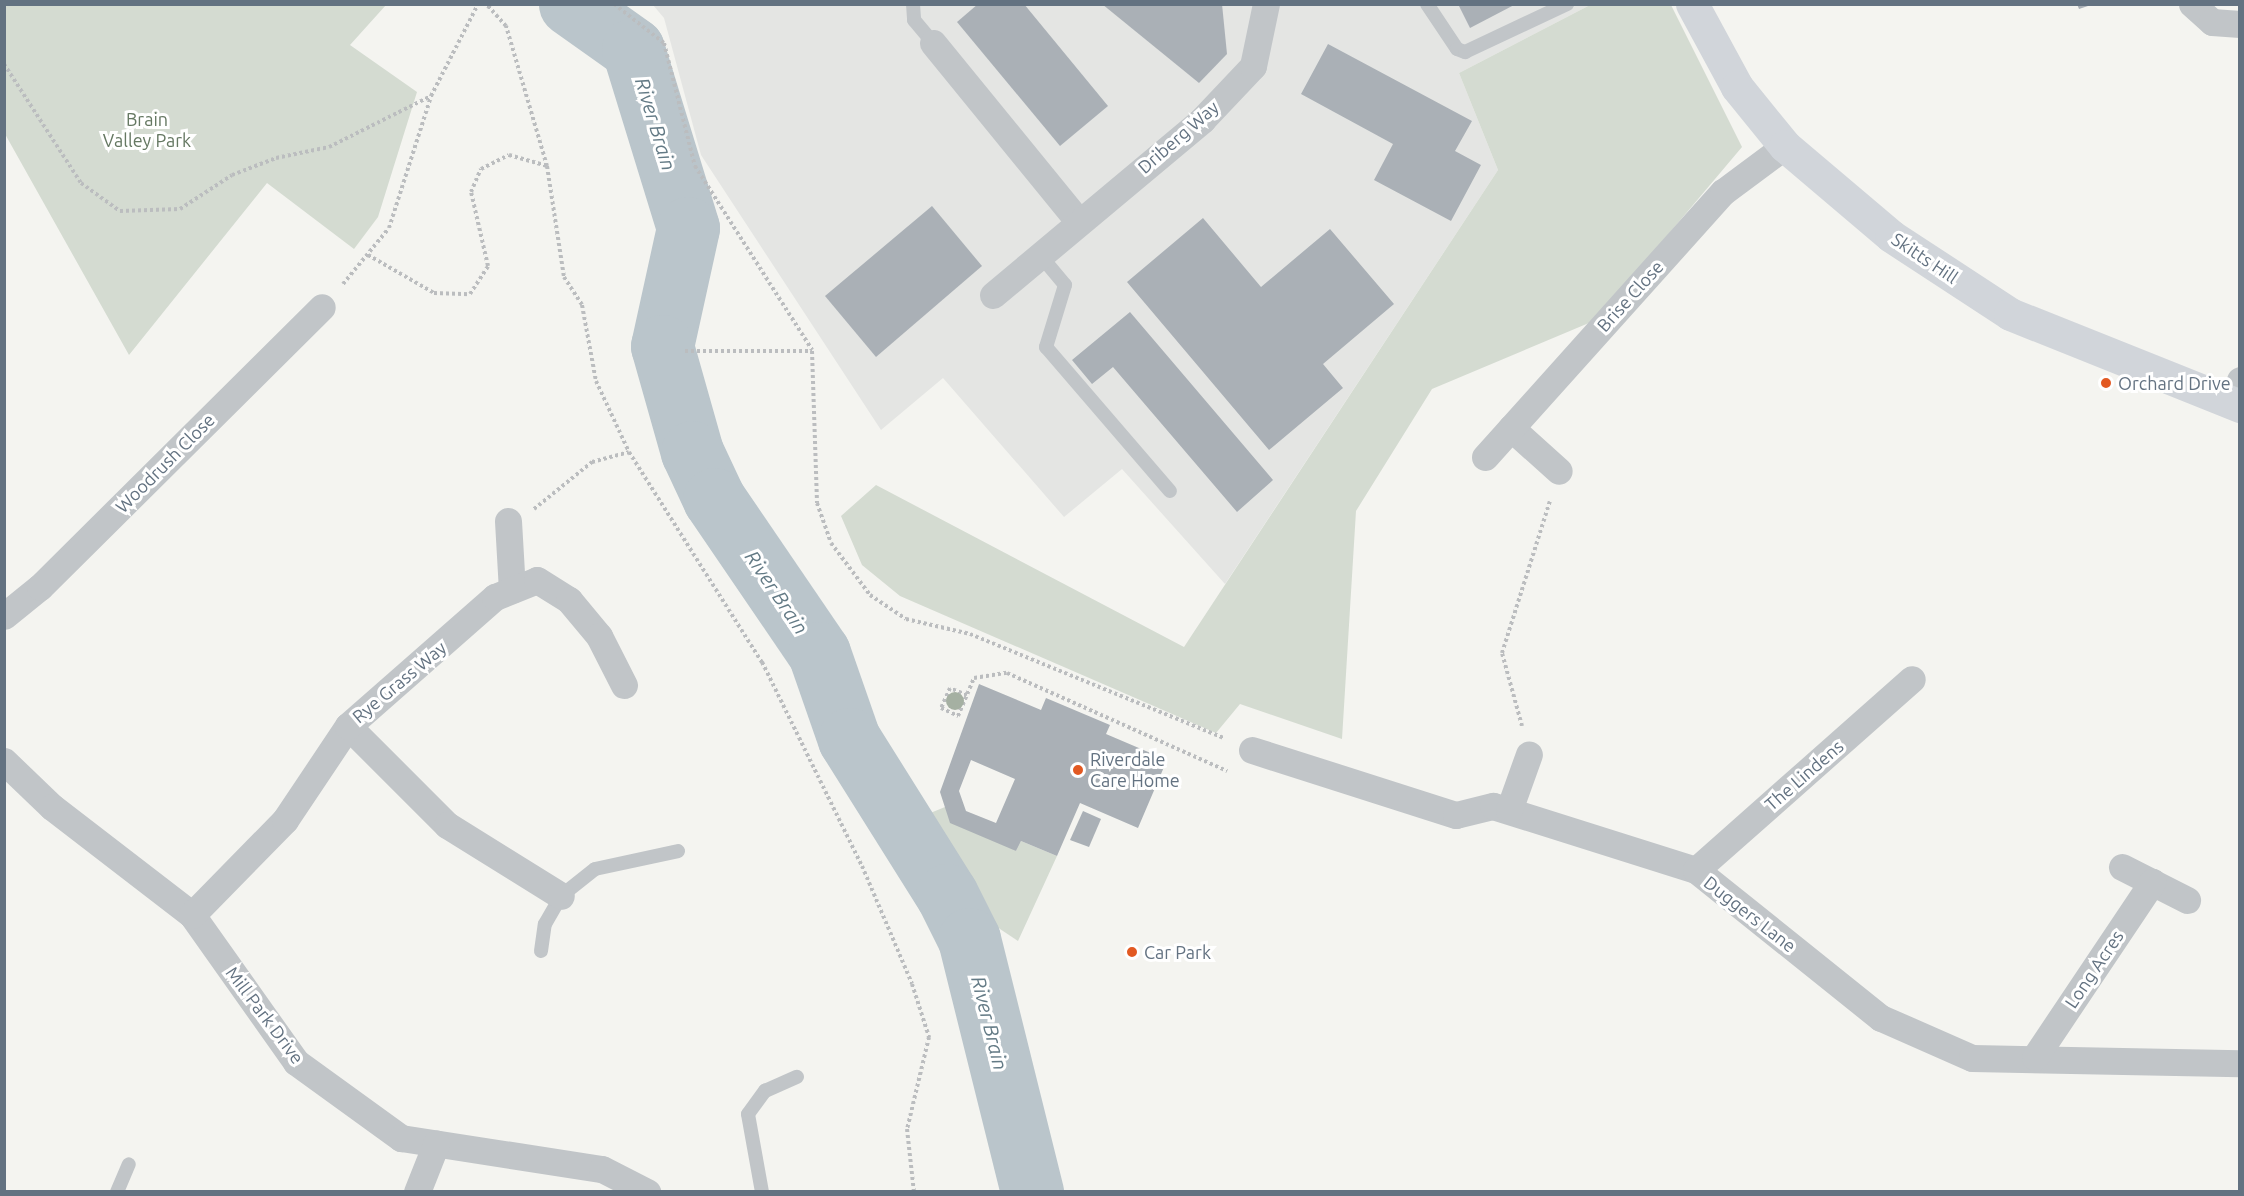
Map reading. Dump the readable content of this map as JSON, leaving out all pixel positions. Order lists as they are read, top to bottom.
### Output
{
  "streets": {
    "street": [
      "Driberg Way",
      "Skitts Hill",
      "Brise Close",
      "Woodrush Close",
      "Rye Grass Way",
      "The Lindens",
      "Duggers Lane",
      "Long Acres",
      "Mill Park Drive"
    ]
  },
  "crossings": [
    ["Skitts Hill", "Brise Close"],
    ["Rye Grass Way", "Mill Park Drive"],
    ["The Lindens", "Duggers Lane"],
    ["Duggers Lane", "Long Acres"]
  ],
  "water": ["River Brain"],
  "parks": ["Brain Valley Park"],
  "places": ["Orchard Drive", "Riverdale Care Home", "Car Park"]
}
